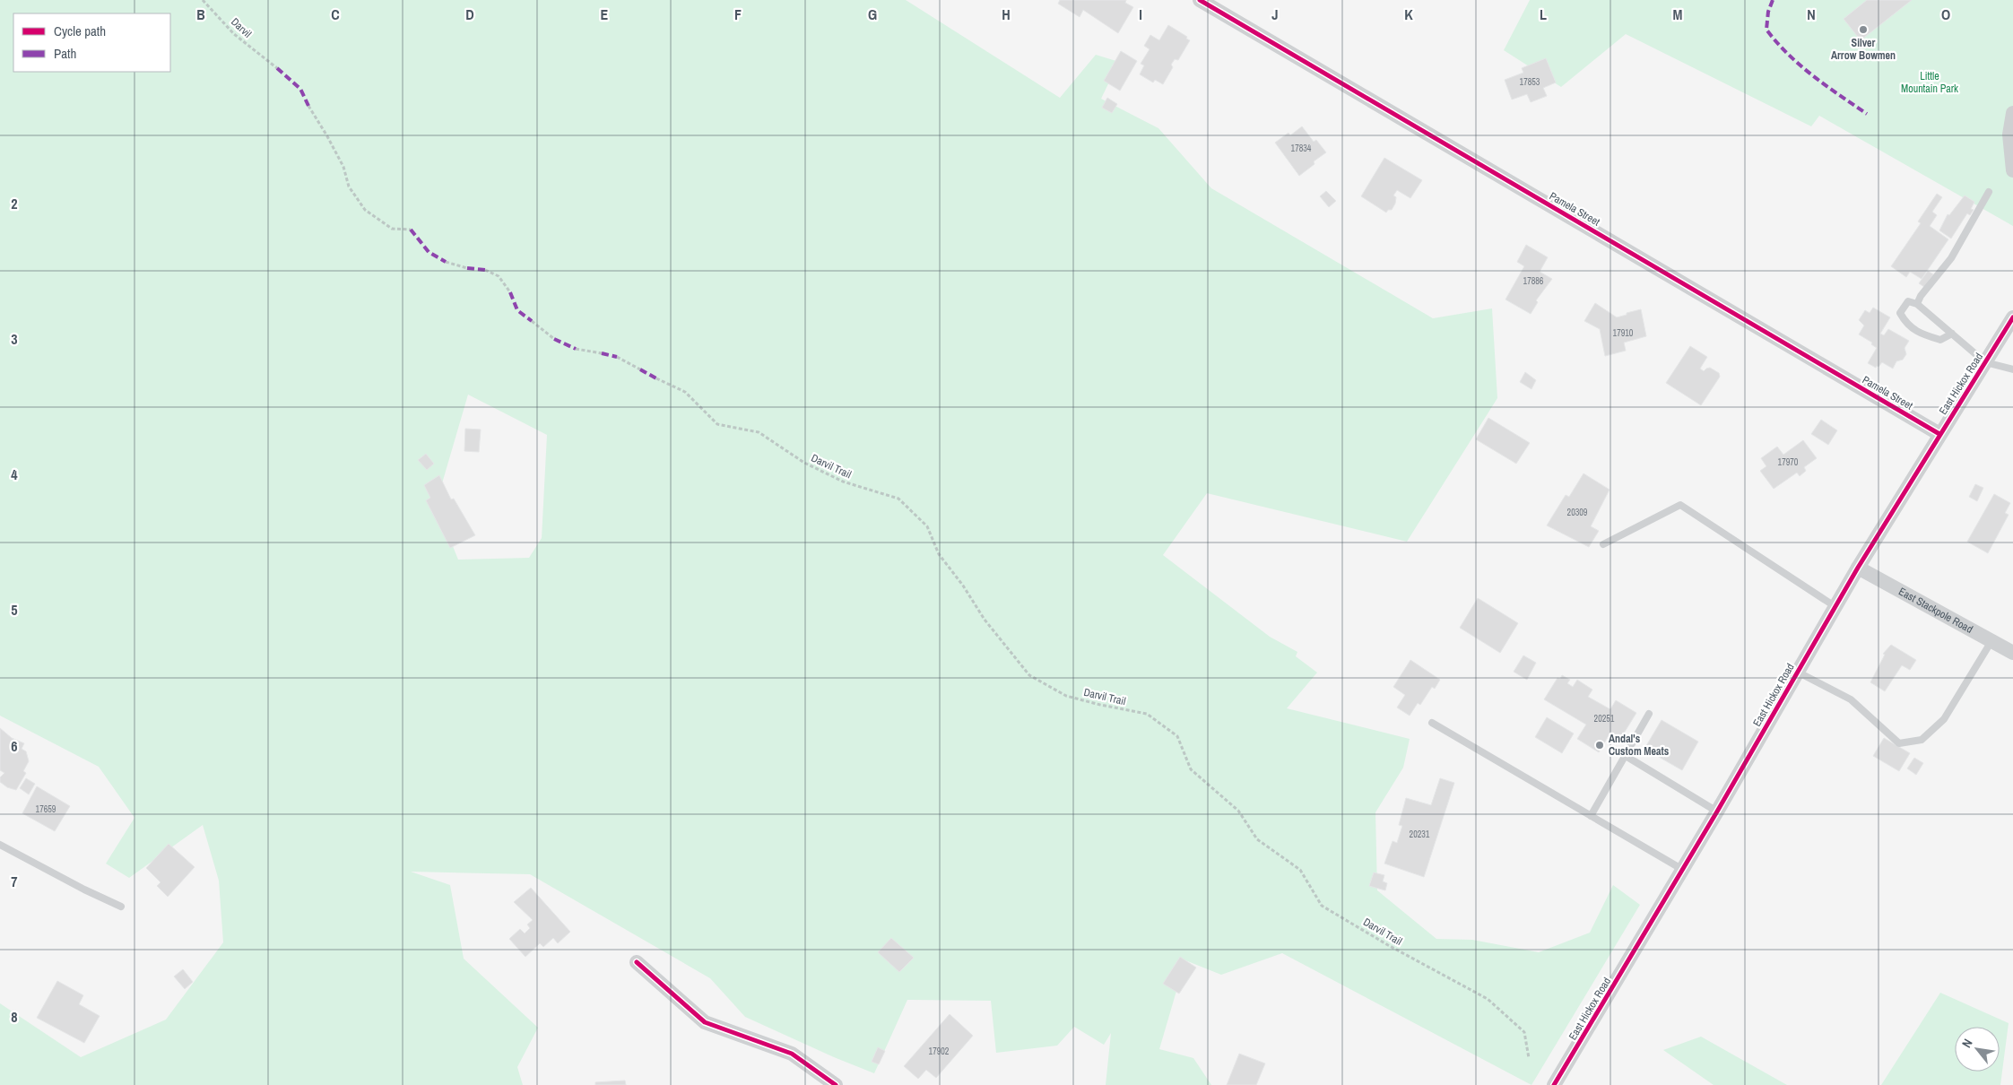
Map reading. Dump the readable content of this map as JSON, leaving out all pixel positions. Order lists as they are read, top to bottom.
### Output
{
  "streets": {
    "street": ["Pamela Street", "East Hickox Road", "East Stackpole Road"],
    "path": ["Darvil", "Darvil Trail"]
  },
  "crossings": [
    ["Pamela Street", "East Hickox Road"],
    ["East Hickox Road", "East Stackpole Road"]
  ],
  "parks": ["Little Mountain Park"],
  "places": ["Silver Arrow Bowmen", "Andal's Custom Meats"],
  "house_numbers": [
    "17853",
    "17834",
    "17886",
    "17910",
    "17970",
    "20309",
    "20251",
    "17659",
    "20231",
    "17902"
  ],
  "legend": ["Cycle path", "Path"],
  "north": "top left",
  "grid": {
    "columns": [
      "B",
      "C",
      "D",
      "E",
      "F",
      "G",
      "H",
      "I",
      "J",
      "K",
      "L",
      "M",
      "N",
      "O"
    ],
    "rows": [
      "2",
      "3",
      "4",
      "5",
      "6",
      "7",
      "8"
    ]
  }
}
